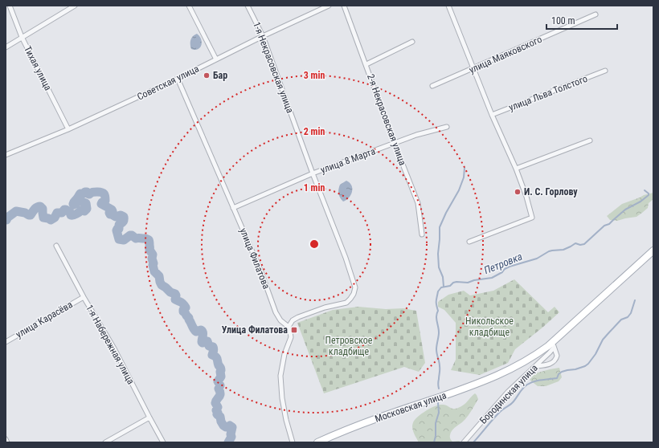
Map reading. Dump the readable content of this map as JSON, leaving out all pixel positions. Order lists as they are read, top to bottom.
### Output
{
  "streets": {
    "main road": ["Московская улица"],
    "street": [
      "улица Маяковского",
      "1-я Некрасовская улица",
      "Тихая улица",
      "Советская улица",
      "улица Льва Толстого",
      "2-я Некрасовская улица",
      "улица 8 Марта",
      "улица Филатова",
      "улица Карасёва",
      "1-я Набережная улица",
      "Бородинская улица"
    ]
  },
  "crossings": [
    ["1-я Некрасовская улица", "Советская улица"],
    ["1-я Некрасовская улица", "улица 8 Марта"],
    ["1-я Некрасовская улица", "улица Филатова"],
    ["Тихая улица", "Советская улица"],
    ["Советская улица", "улица Филатова"],
    ["2-я Некрасовская улица", "улица 8 Марта"],
    ["улица 8 Марта", "улица Филатова"],
    ["улица Карасёва", "1-я Набережная улица"],
    ["Бородинская улица", "Московская улица"]
  ],
  "water": ["Петровка"],
  "parks": ["Никольское кладбище", "Петровское кладбище"],
  "places": {
    "other": ["Бар", "И. С. Горлову"],
    "transit": ["Улица Филатова"]
  },
  "scale_bar": "100 m",
  "rings": ["3 min", "2 min", "1 min"]
}
